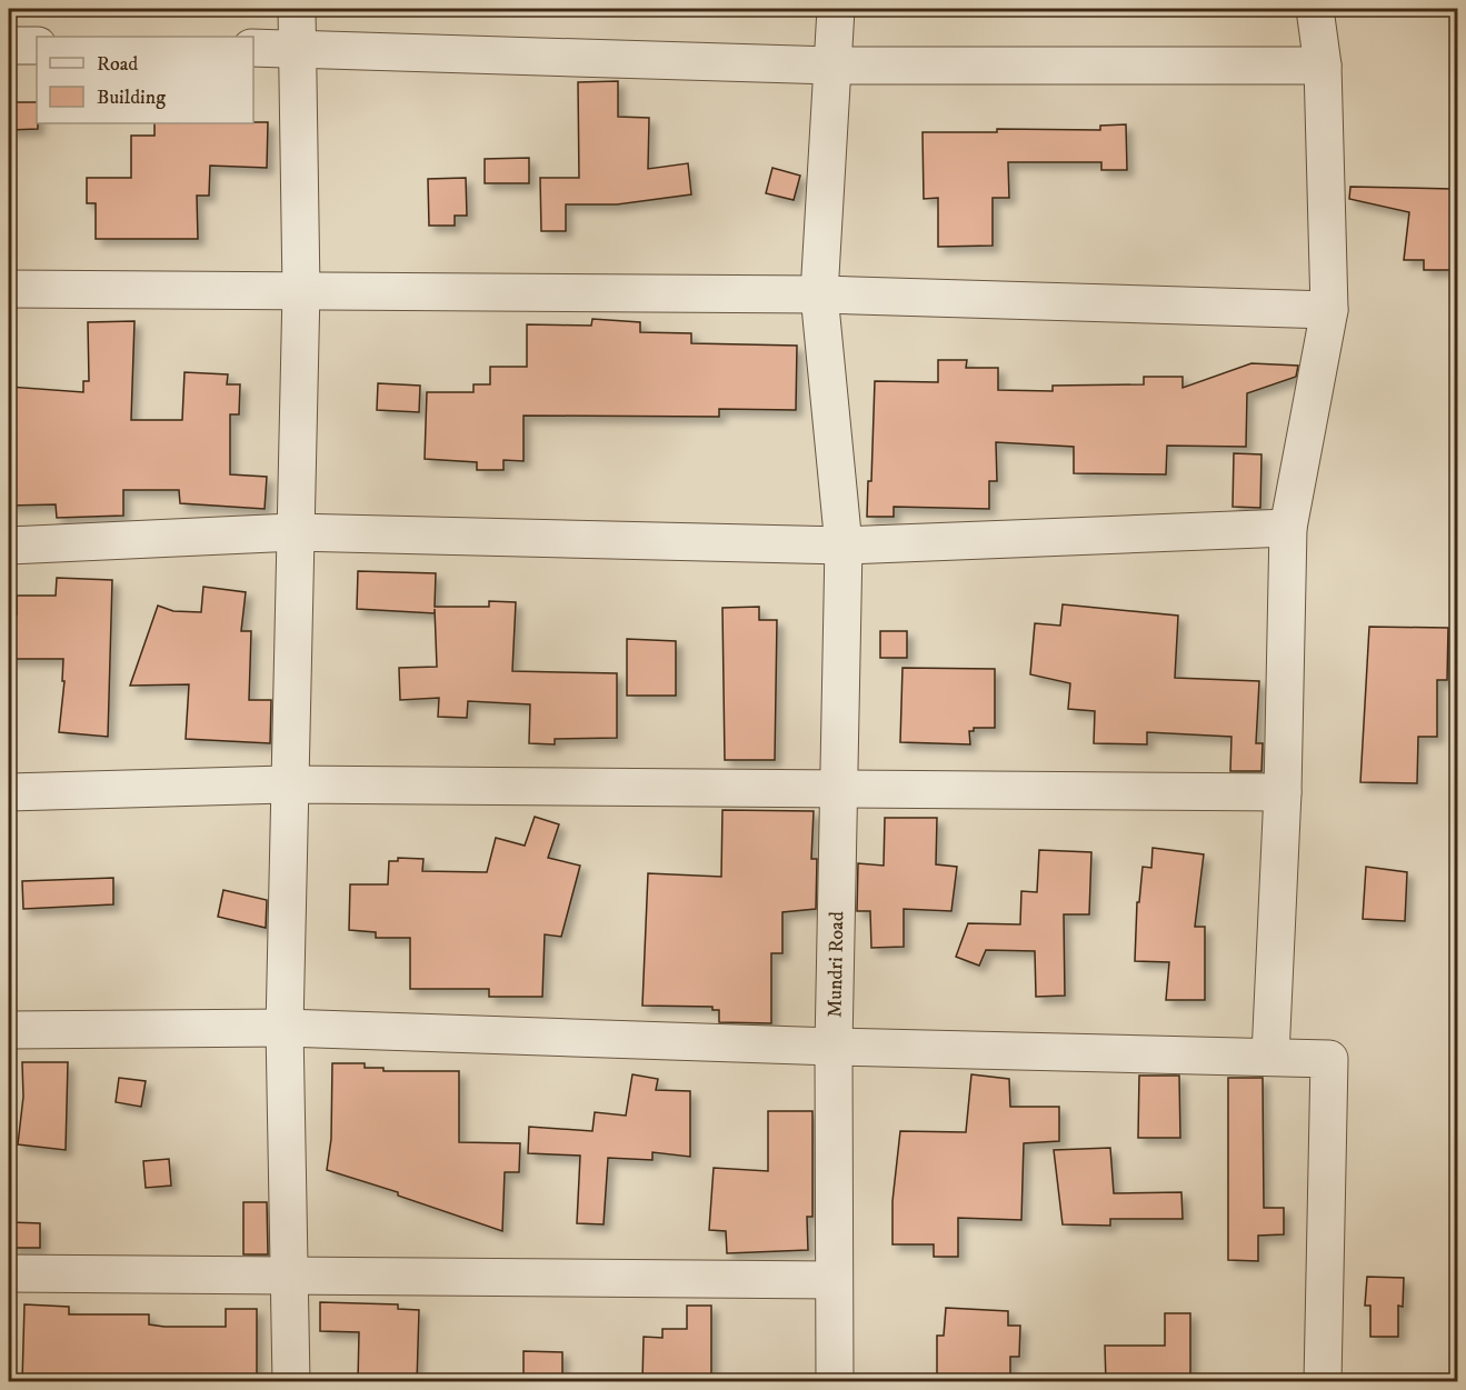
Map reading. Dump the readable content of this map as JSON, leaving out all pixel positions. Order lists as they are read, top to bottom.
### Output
{
  "streets": {
    "street": ["Mundri Road"]
  },
  "legend": ["Road", "Building"]
}
